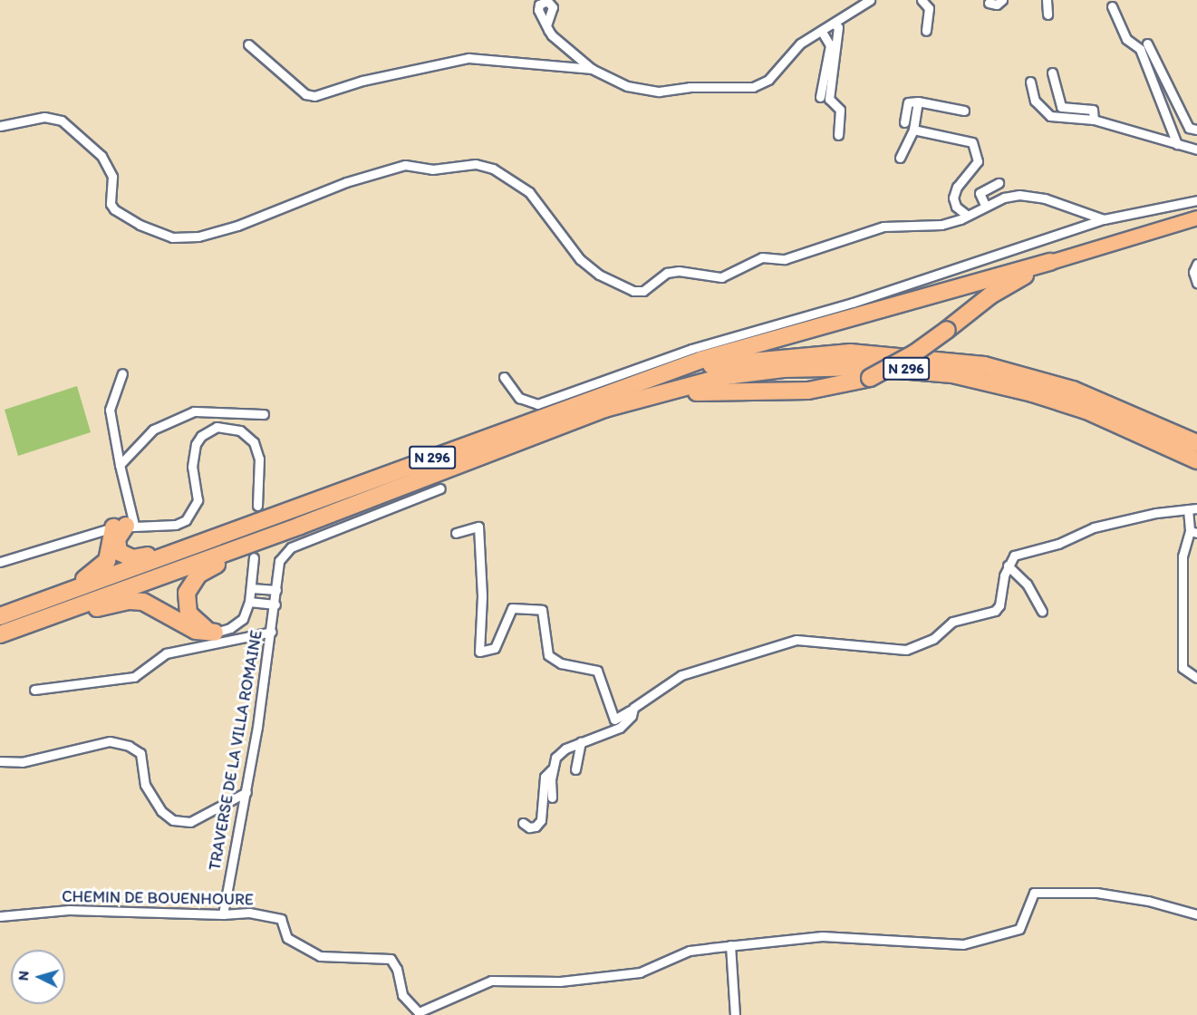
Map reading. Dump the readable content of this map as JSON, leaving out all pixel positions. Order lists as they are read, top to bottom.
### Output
{
  "streets": {
    "highway": ["N 296"],
    "street": ["TRAVERSE DE LA VILLA ROMAINE", "CHEMIN DE BOUENHOURE"]
  },
  "crossings": [
    ["TRAVERSE DE LA VILLA ROMAINE", "CHEMIN DE BOUENHOURE"]
  ],
  "north": "left"
}
